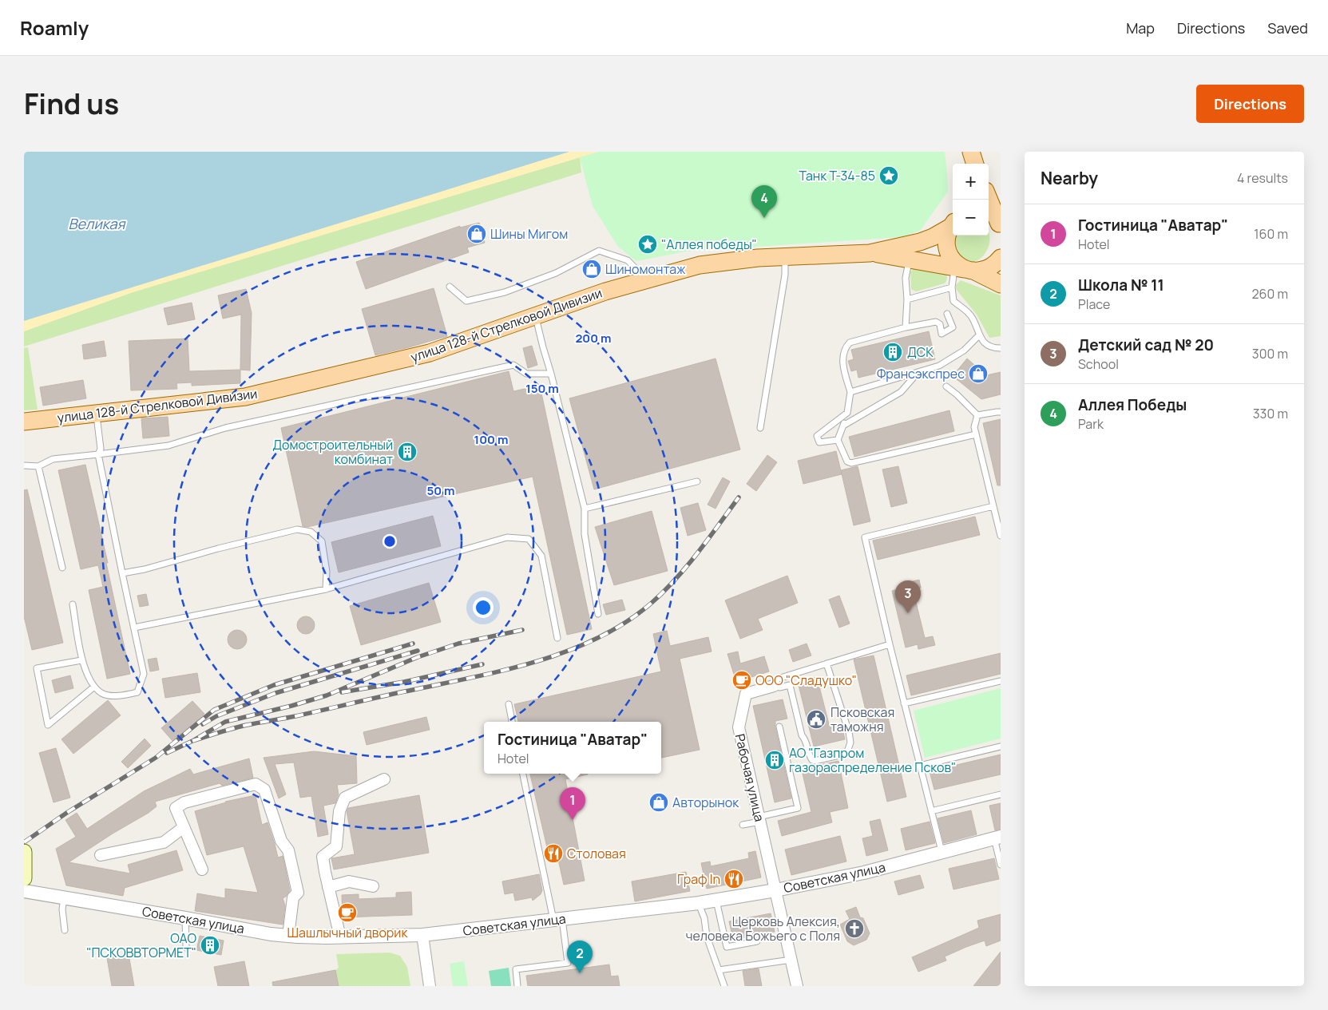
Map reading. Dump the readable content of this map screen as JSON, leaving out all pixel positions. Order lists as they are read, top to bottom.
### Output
{
  "streets": {
    "main road": ["улица 128-й Стрелковой Дивизии"],
    "street": ["Рабочая улица", "Советская улица"]
  },
  "crossings": [
    ["Рабочая улица", "Советская улица"]
  ],
  "water": ["Великая"],
  "places": {
    "place": ["Танк Т-34-85", "\"Аллея победы\""],
    "shop": [
      "Шины Мигом",
      "Шиномонтаж",
      "Франсэкспрес",
      "Авторынок"
    ],
    "building": [
      "ДСК",
      "Домостроительный комбинат",
      "АО \"Газпром газораспределение Псков\"",
      "ОАО \"ПСКОВВТОРМЕТ\""
    ],
    "cafe": ["ООО \"Сладушко\"", "Шашлычный дворик"],
    "public building": ["Псковская таможня"],
    "restaurant": ["Столовая", "Граф In"],
    "church": ["Церковь Алексия, человека Божьего с Поля"]
  },
  "page": {
    "header": "Roamly",
    "nav": ["Map", "Directions", "Saved"],
    "title": "Find us",
    "buttons": "Directions",
    "heading": ["Nearby", "4 results"],
    "map_buttons": ["+", "−"],
    "pins": [
      "4",
      "3",
      "1",
      "2"
    ],
    "list": [
      {
        "mark": "1",
        "name": "Гостиница \"Аватар\"",
        "note": "Hotel",
        "value": "160 m"
      },
      {
        "mark": "2",
        "name": "Школа № 11",
        "note": "Place",
        "value": "260 m"
      },
      {
        "mark": "3",
        "name": "Детский сад № 20",
        "note": "School",
        "value": "300 m"
      },
      {
        "mark": "4",
        "name": "Аллея Победы",
        "note": "Park",
        "value": "330 m"
      }
    ],
    "popup": ["Гостиница \"Аватар\"", "Hotel"]
  },
  "rings": [
    "200 m",
    "150 m",
    "100 m",
    "50 m"
  ]
}
